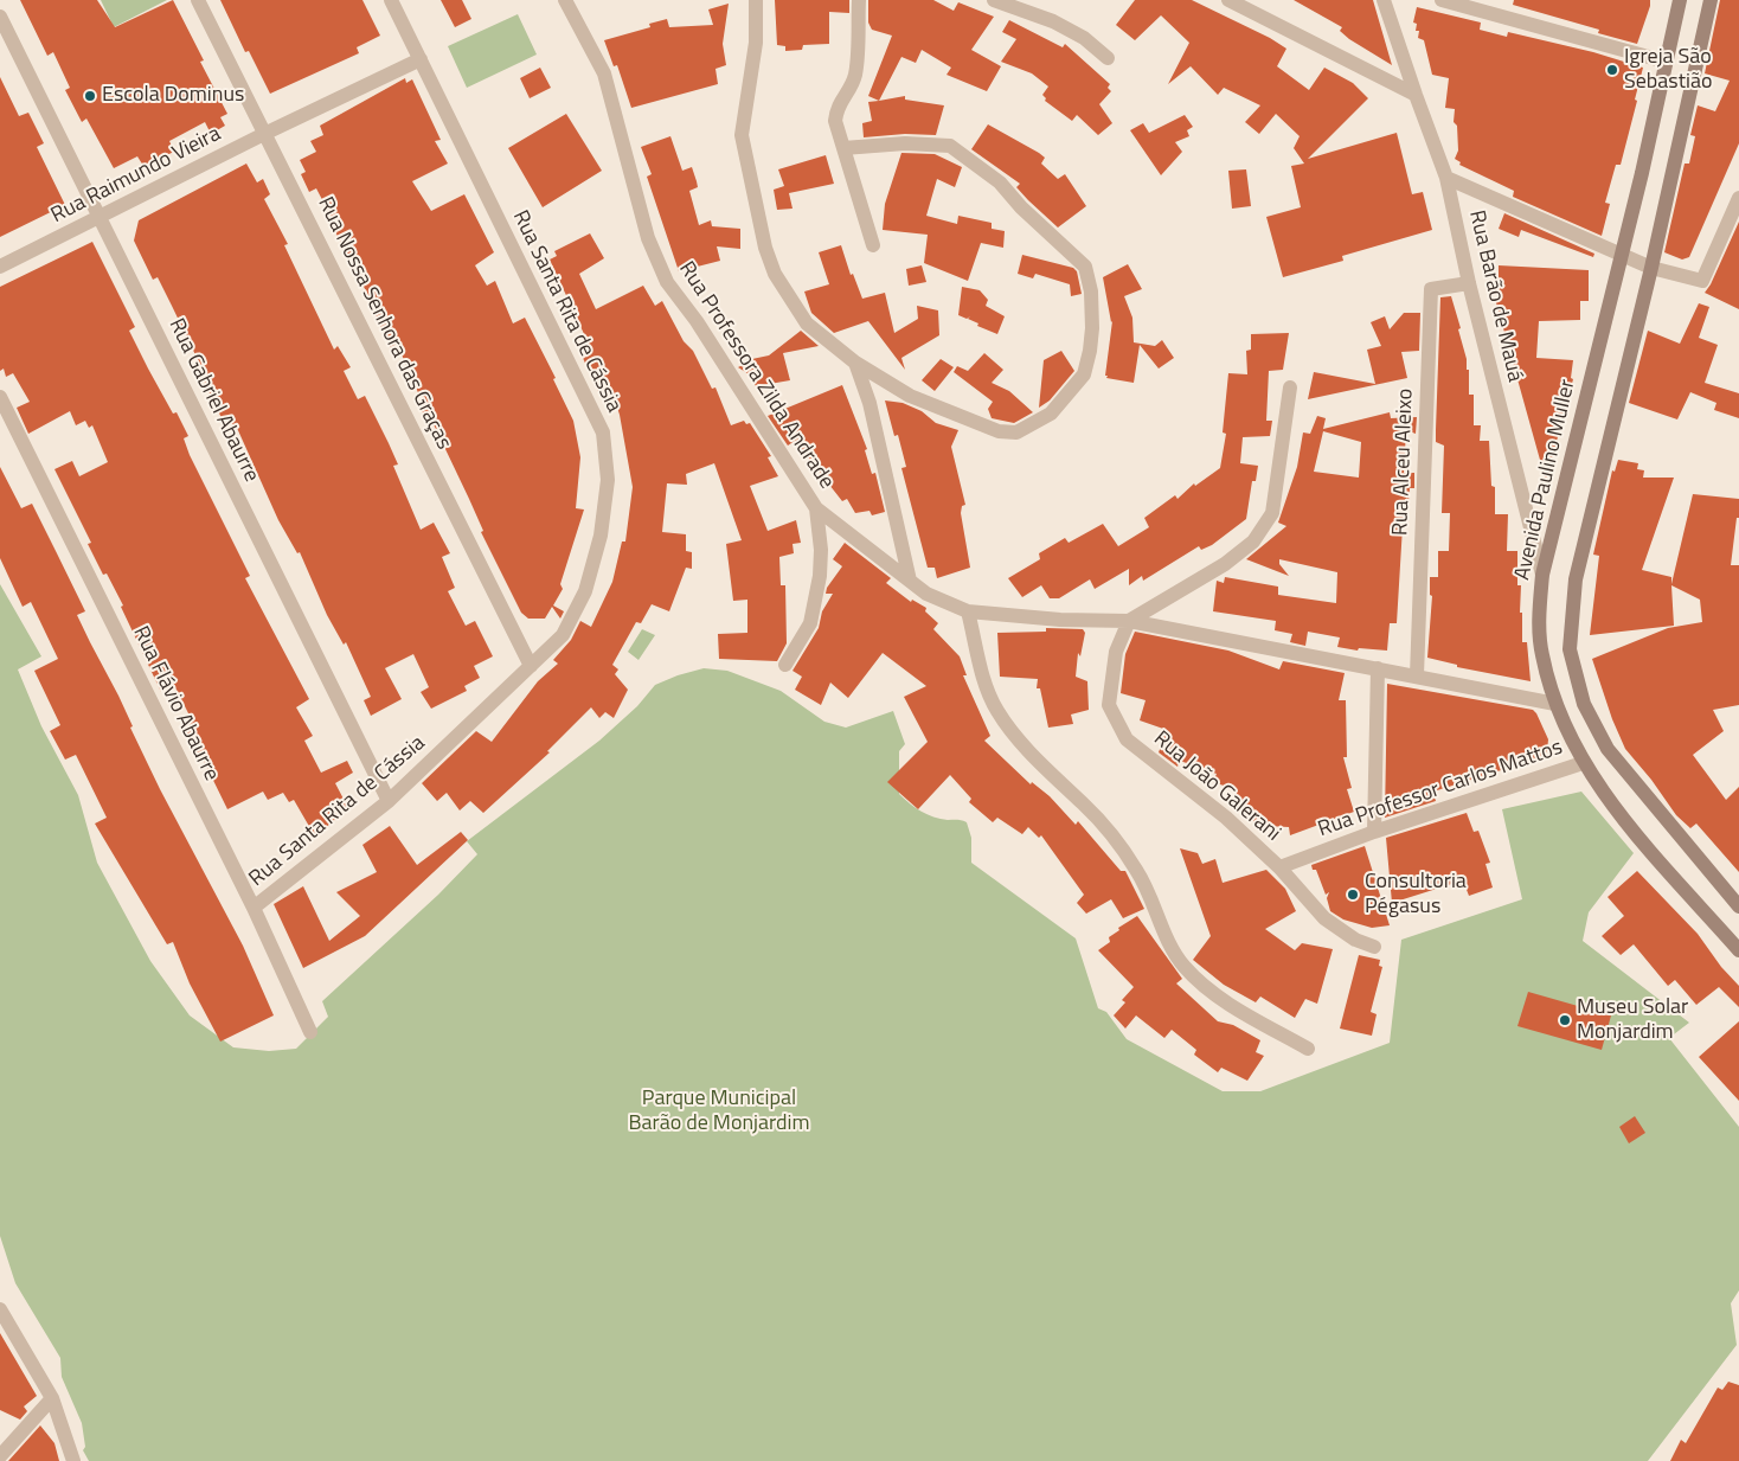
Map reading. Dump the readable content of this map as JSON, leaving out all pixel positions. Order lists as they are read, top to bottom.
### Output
{
  "streets": {
    "main road": ["Avenida Paulino Muller"],
    "street": [
      "Rua Raimundo Vieira",
      "Rua Barão de Mauá",
      "Rua Santa Rita de Cássia",
      "Rua Nossa Senhora das Graças",
      "Rua Professora Zilda Andrade",
      "Rua Gabriel Abaurre",
      "Rua Alceu Aleixo",
      "Rua Flávio Abaurre",
      "Rua João Galerani",
      "Rua Professor Carlos Mattos"
    ]
  },
  "crossings": [
    ["Rua Raimundo Vieira", "Rua Santa Rita de Cássia"],
    ["Rua Raimundo Vieira", "Rua Nossa Senhora das Graças"],
    ["Rua Raimundo Vieira", "Rua Gabriel Abaurre"],
    ["Rua Barão de Mauá", "Rua Alceu Aleixo"],
    ["Rua Barão de Mauá", "Avenida Paulino Muller"],
    ["Rua Santa Rita de Cássia", "Rua Nossa Senhora das Graças"],
    ["Rua Santa Rita de Cássia", "Rua Gabriel Abaurre"],
    ["Rua Santa Rita de Cássia", "Rua Flávio Abaurre"],
    ["Avenida Paulino Muller", "Rua Professor Carlos Mattos"],
    ["Rua João Galerani", "Rua Professor Carlos Mattos"]
  ],
  "parks": ["Parque Municipal Barão de Monjardim"],
  "places": [
    "Igreja São Sebastião",
    "Escola Dominus",
    "Consultoria Pégasus",
    "Museu Solar Monjardim"
  ]
}
